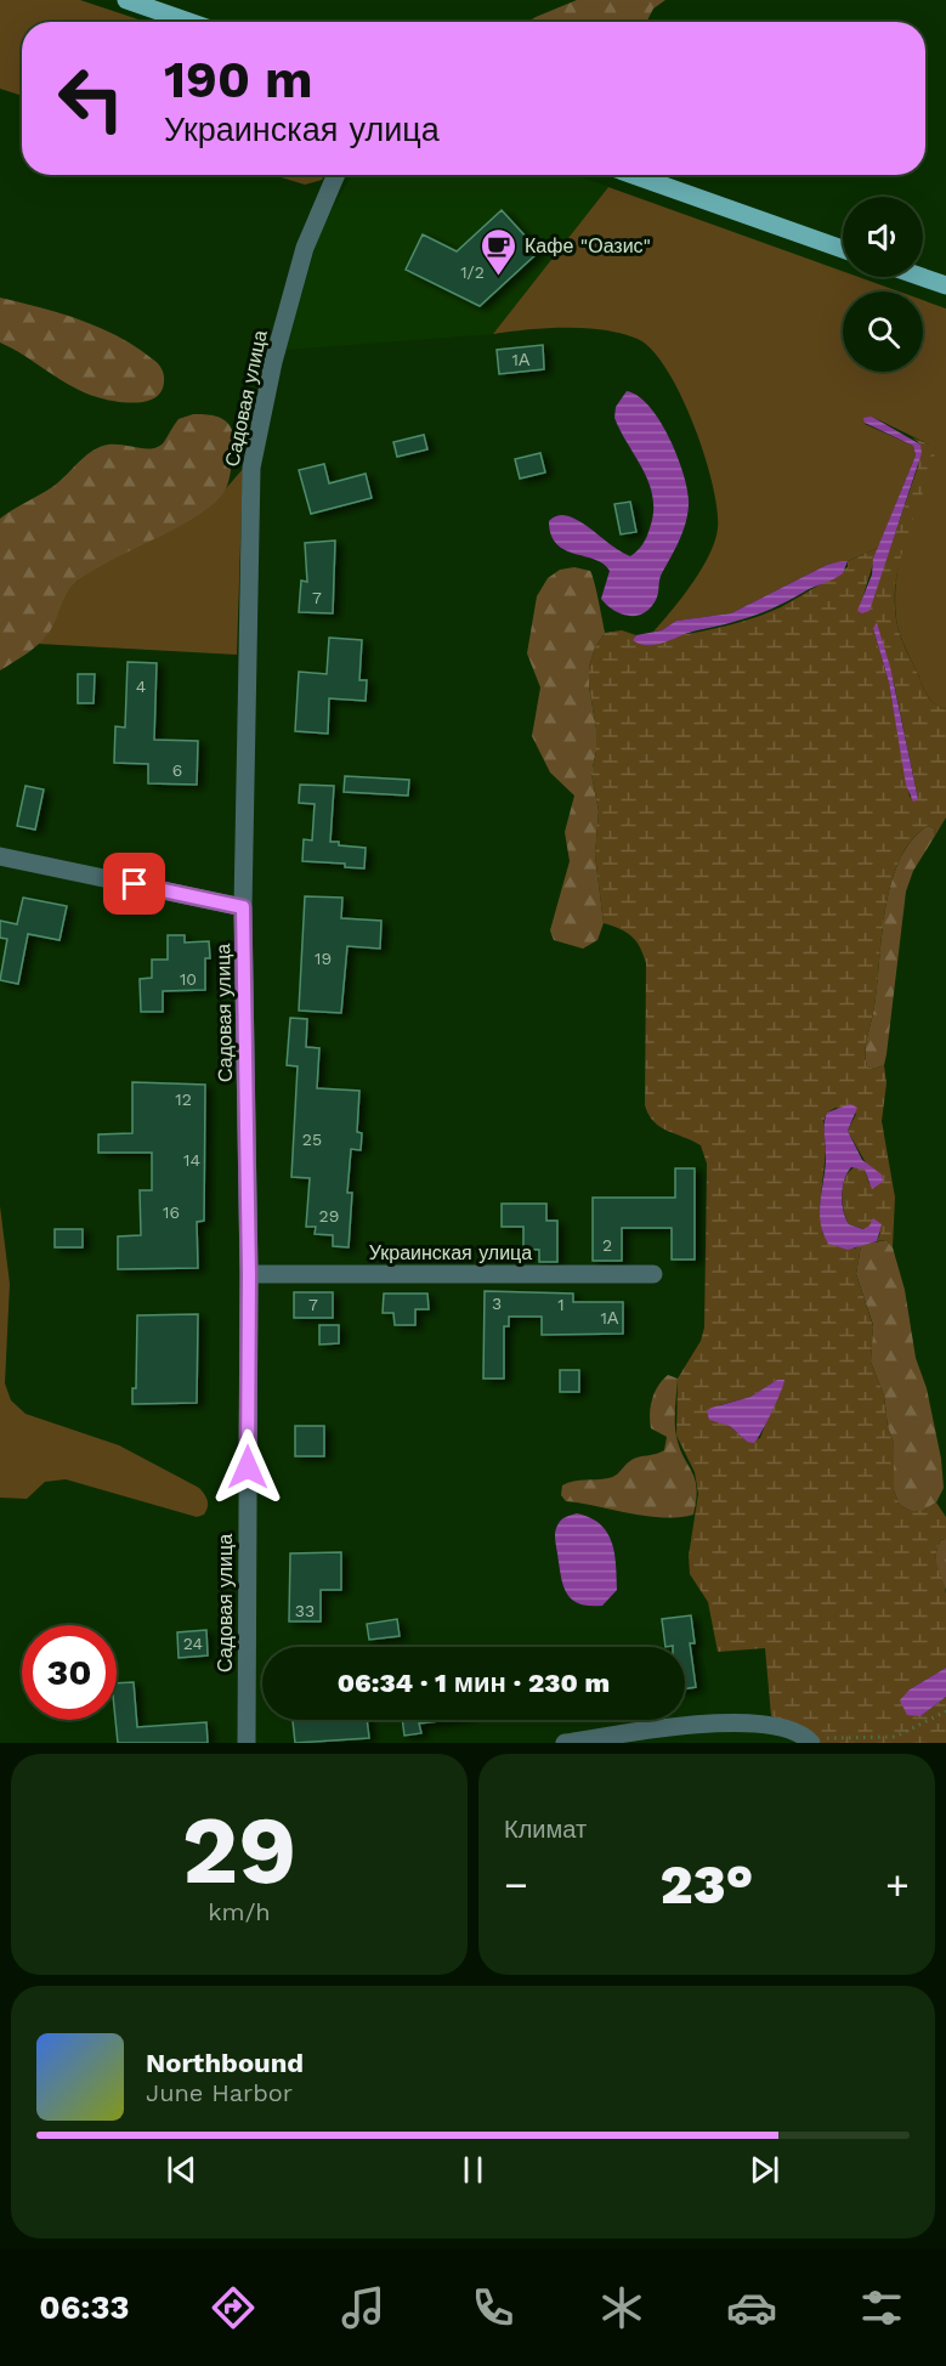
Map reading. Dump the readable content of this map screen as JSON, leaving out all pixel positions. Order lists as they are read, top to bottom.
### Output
{
  "streets": {
    "street": ["Садовая улица", "Украинская улица"]
  },
  "crossings": [
    ["Садовая улица", "Украинская улица"]
  ],
  "places": {
    "cafe": ["Кафе \"Оазис\""]
  },
  "house_numbers": [
    "1/2",
    "1А",
    "7",
    "4",
    "6",
    "19",
    "10",
    "12",
    "25",
    "14",
    "16",
    "29",
    "2",
    "3",
    "7",
    "1",
    "1А",
    "33",
    "24"
  ],
  "page": {
    "turn": ["190 m", "Украинская улица"],
    "limit": "30",
    "trip": "06:34 · 1 мин · 230 m",
    "tile": [
      ["29", "km/h"],
      "Климат"
    ],
    "heat": ["−", "23°", "+"],
    "song": ["Northbound", "June Harbor"],
    "tabs": "06:33"
  }
}
